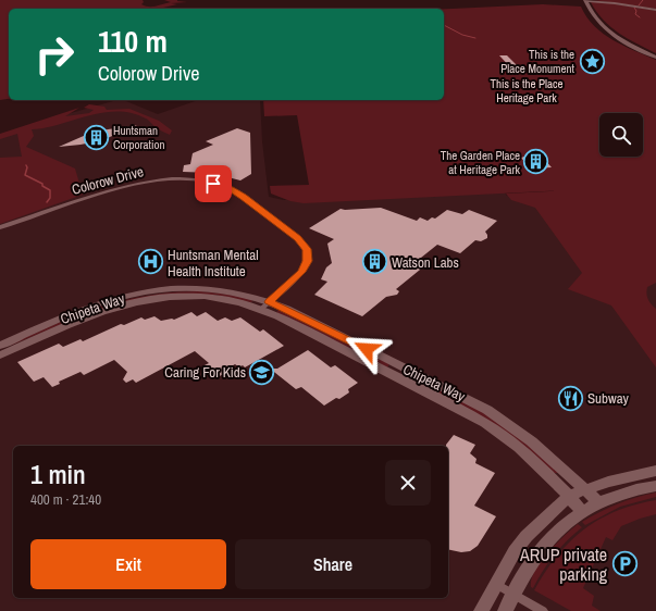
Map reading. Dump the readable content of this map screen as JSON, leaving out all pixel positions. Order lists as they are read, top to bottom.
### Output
{
  "streets": {
    "street": ["Colorow Drive", "Chipeta Way"]
  },
  "crossings": [
    ["Colorow Drive", "Chipeta Way"]
  ],
  "parks": ["This is the Place Heritage Park"],
  "places": {
    "place": ["This is the Place Monument"],
    "building": ["Huntsman Corporation", "The Garden Place at Heritage Park", "Watson Labs"],
    "hospital": ["Huntsman Mental Health Institute"],
    "school or university": ["Caring For Kids"],
    "restaurant": ["Subway"],
    "parking": ["ARUP private parking"]
  },
  "page": {
    "turn": ["110 m", "Colorow Drive"],
    "heading": ["1 min", "400 m · 21:40"],
    "buttons": ["Exit", "Share"]
  }
}
